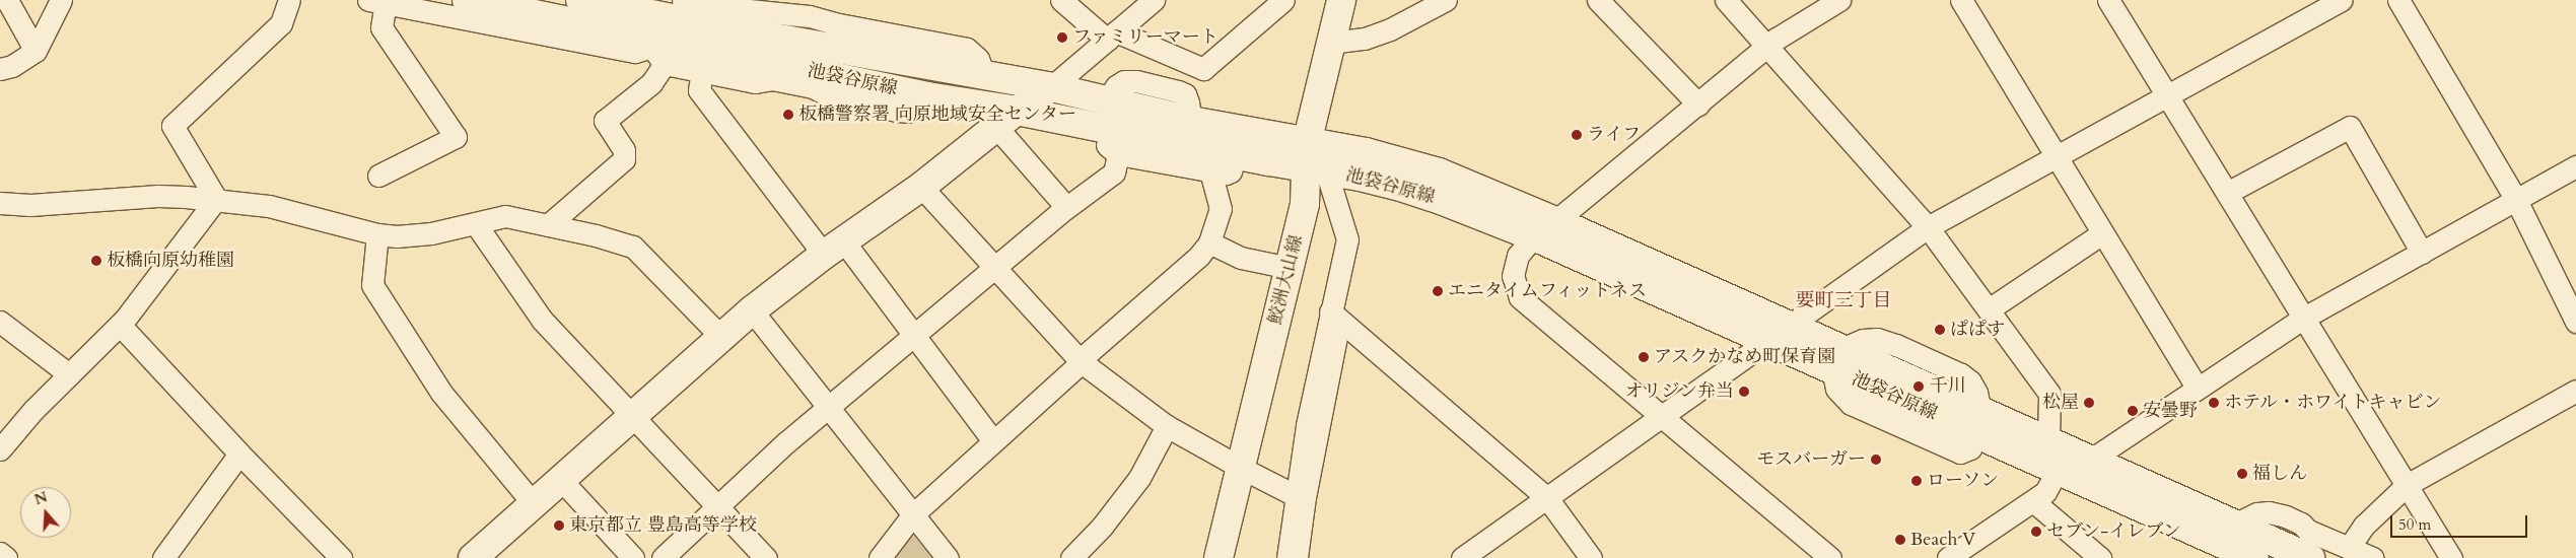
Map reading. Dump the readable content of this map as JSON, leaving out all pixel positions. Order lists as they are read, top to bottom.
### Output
{
  "streets": {
    "main road": ["池袋谷原線", "鮫洲大山線"]
  },
  "crossings": [
    ["池袋谷原線", "鮫洲大山線"]
  ],
  "districts": ["要町三丁目"],
  "places": [
    "ファミリーマート",
    "板橋警察署 向原地域安全センター",
    "ライフ",
    "板橋向原幼稚園",
    "エニタイムフィットネス",
    "ぱぱす",
    "アスクかなめ町保育園",
    "千川",
    "オリジン弁当",
    "松屋",
    "ホテル・ホワイトキャビン",
    "安曇野",
    "モスバーガー",
    "福しん",
    "ローソン",
    "東京都立 豊島高等学校",
    "セブン-イレブン",
    "Beach V"
  ],
  "scale_bar": "50 m",
  "north": "top"
}
